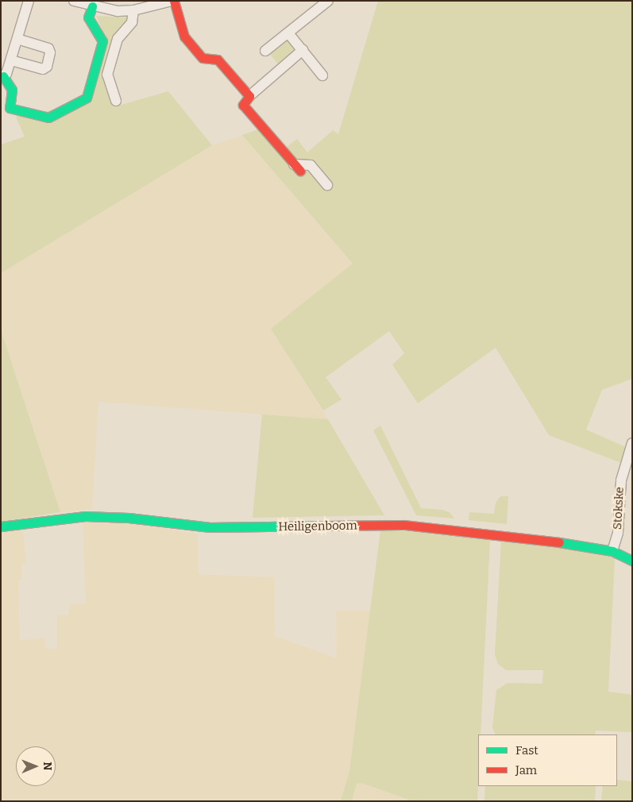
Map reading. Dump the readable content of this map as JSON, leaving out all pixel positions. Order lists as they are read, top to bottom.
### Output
{
  "streets": {
    "street": ["Stokske", "Heiligenboom"]
  },
  "crossings": [
    ["Stokske", "Heiligenboom"]
  ],
  "legend": ["Fast", "Jam"],
  "north": "right"
}
